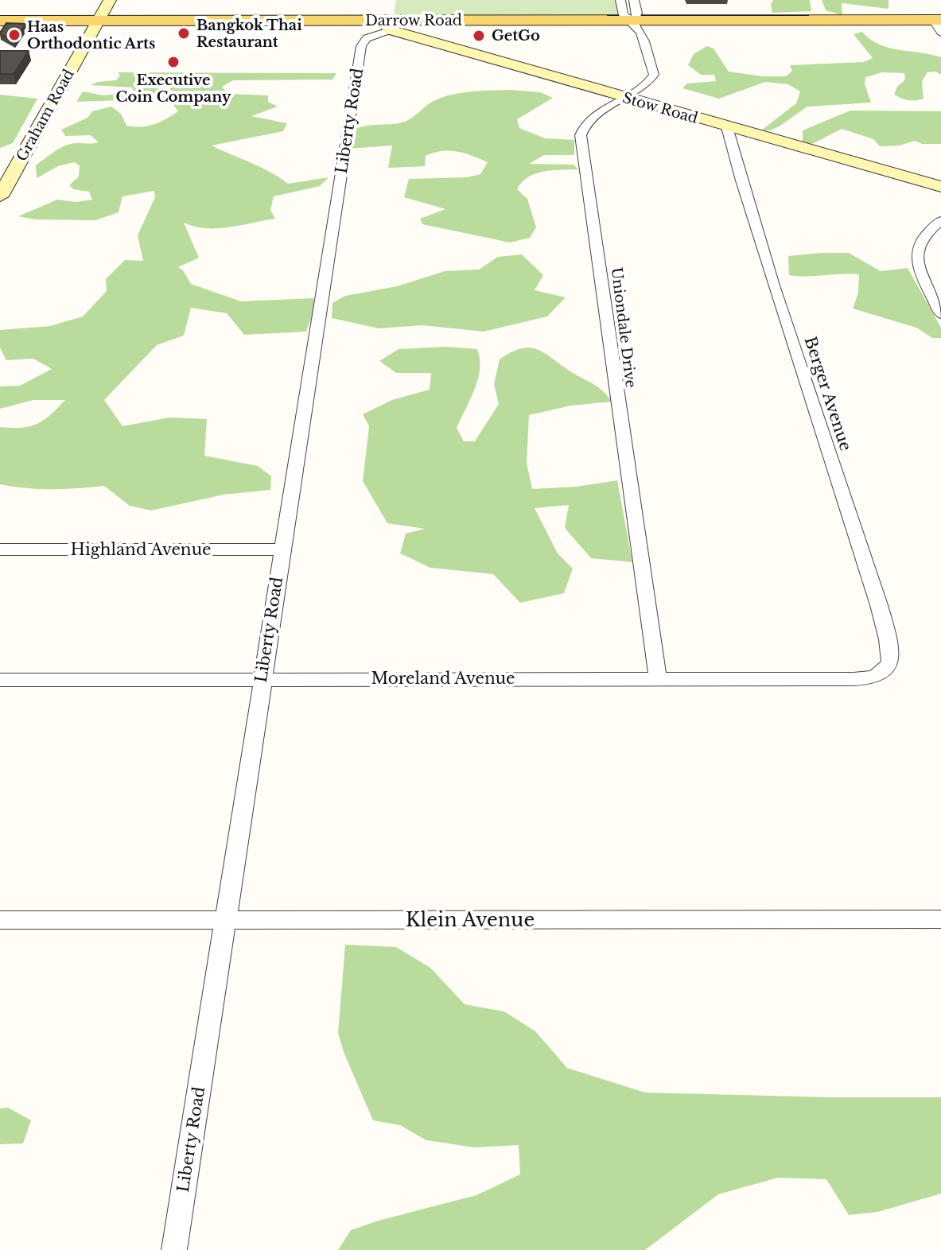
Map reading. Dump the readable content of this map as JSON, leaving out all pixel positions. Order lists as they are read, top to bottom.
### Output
{
  "streets": {
    "main road": ["Darrow Road"],
    "street": [
      "Stow Road",
      "Graham Road",
      "Liberty Road",
      "Uniondale Drive",
      "Berger Avenue",
      "Highland Avenue",
      "Moreland Avenue",
      "Klein Avenue"
    ]
  },
  "crossings": [
    ["Darrow Road", "Stow Road"],
    ["Darrow Road", "Graham Road"],
    ["Darrow Road", "Liberty Road"],
    ["Darrow Road", "Uniondale Drive"],
    ["Stow Road", "Liberty Road"],
    ["Stow Road", "Uniondale Drive"],
    ["Stow Road", "Berger Avenue"],
    ["Liberty Road", "Highland Avenue"],
    ["Liberty Road", "Moreland Avenue"],
    ["Liberty Road", "Klein Avenue"],
    ["Uniondale Drive", "Moreland Avenue"],
    ["Berger Avenue", "Moreland Avenue"]
  ],
  "places": [
    "Bangkok Thai Restaurant",
    "Haas Orthodontic Arts",
    "GetGo",
    "Executive Coin Company"
  ]
}
